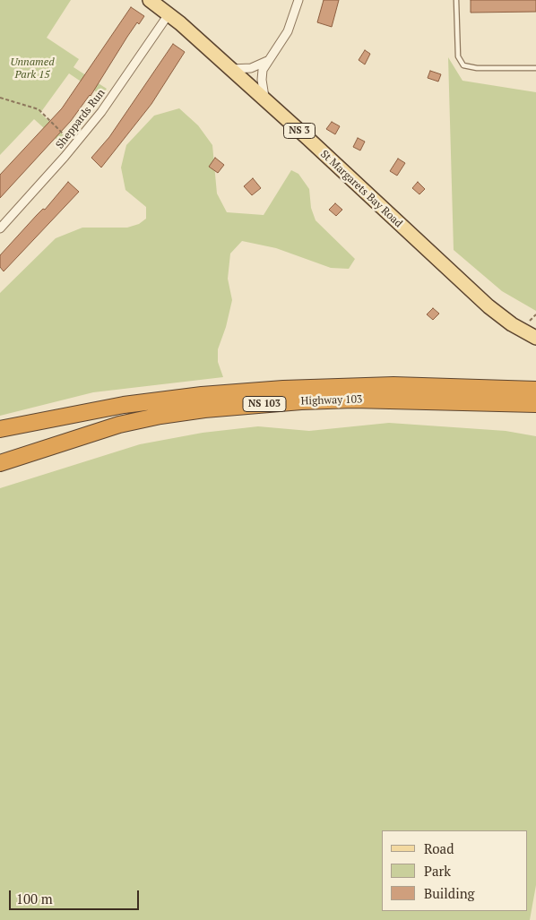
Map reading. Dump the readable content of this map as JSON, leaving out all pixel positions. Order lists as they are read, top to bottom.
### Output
{
  "streets": {
    "highway": ["Highway 103", "NS 103"],
    "main road": ["NS 3", "St Margarets Bay Road"],
    "street": ["Sheppards Run"]
  },
  "crossings": [
    ["Sheppards Run", "St Margarets Bay Road"]
  ],
  "parks": ["Unnamed Park 15"],
  "legend": ["Road", "Park", "Building"],
  "scale_bar": "100 m"
}
